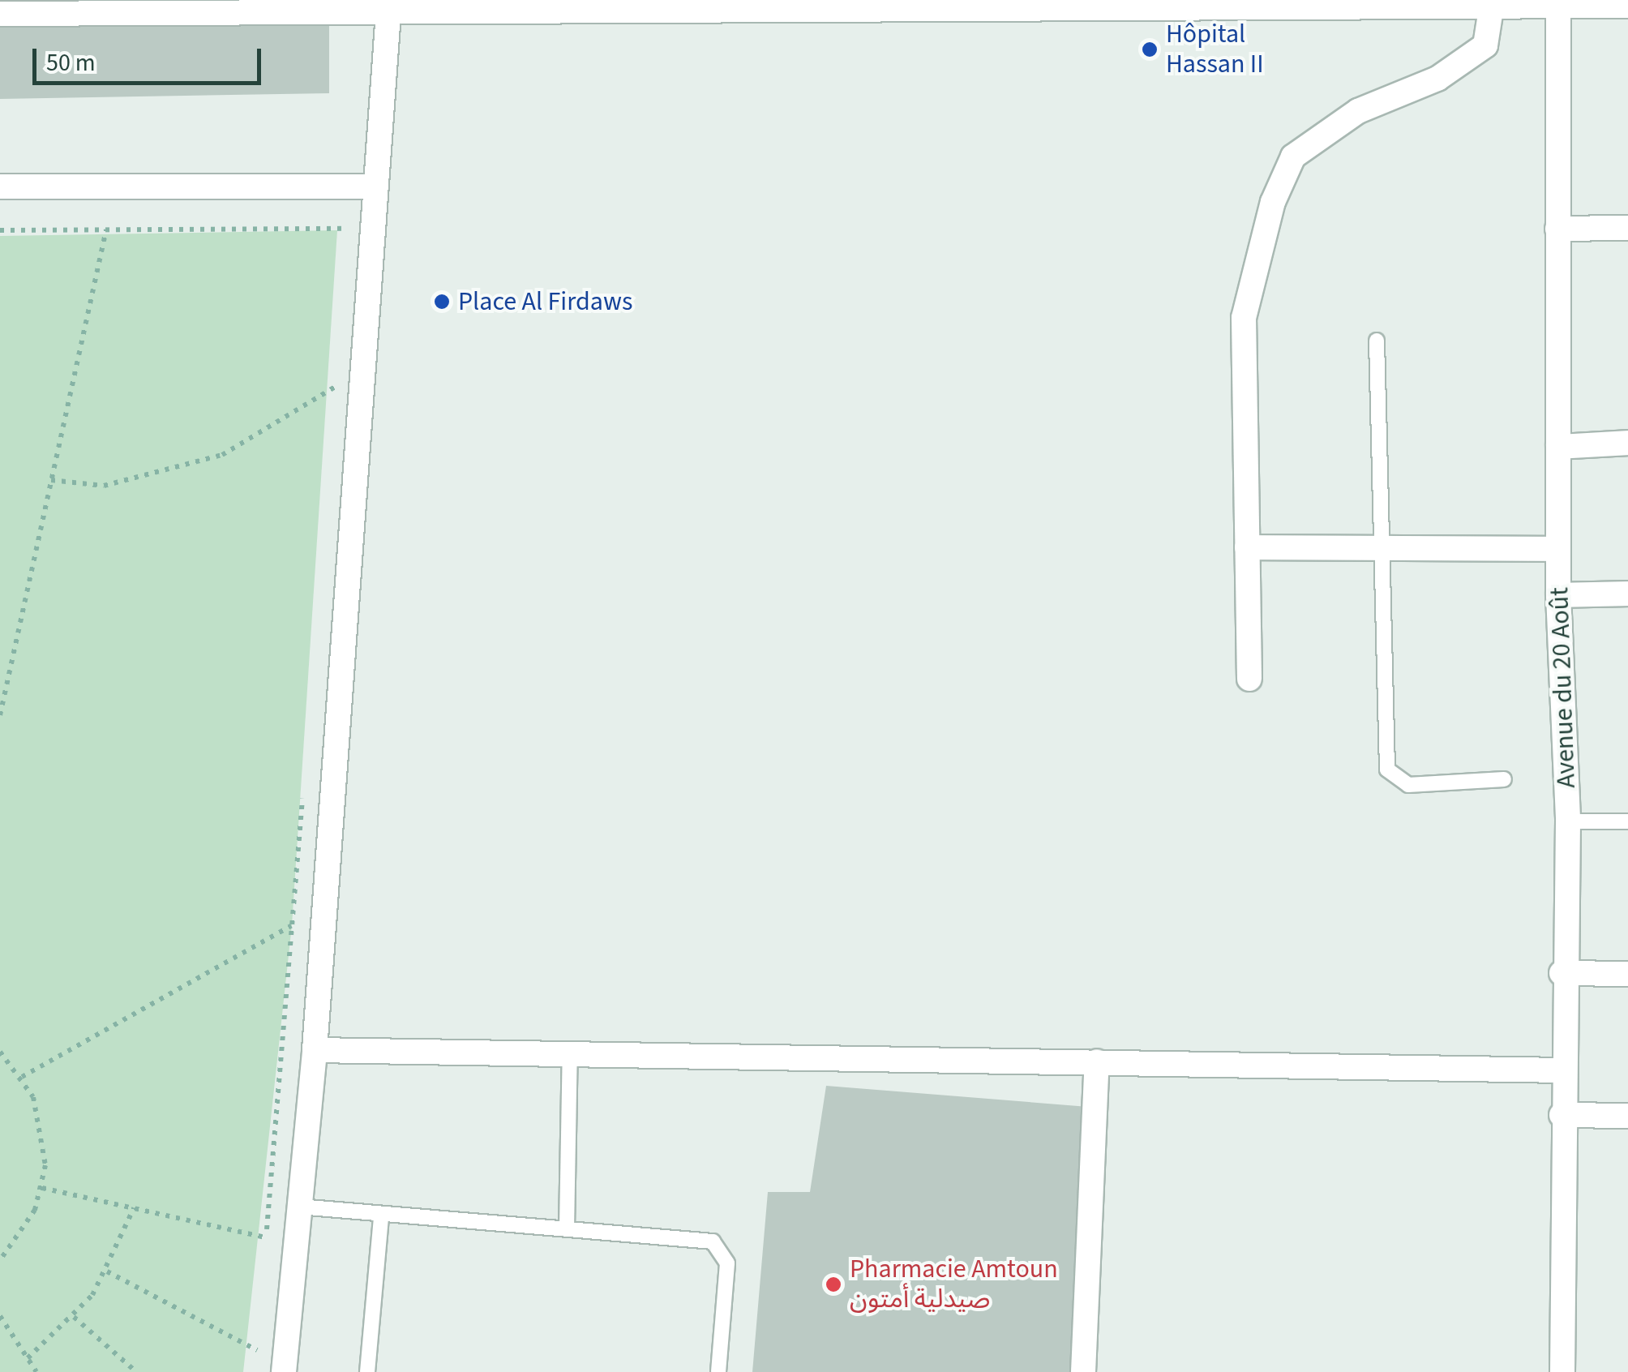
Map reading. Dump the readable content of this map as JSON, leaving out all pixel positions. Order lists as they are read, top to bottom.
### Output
{
  "streets": {
    "street": ["Avenue du 20 Août"]
  },
  "places": ["Hôpital Hassan II", "Place Al Firdaws", "Pharmacie Amtoun صيدلية أمتون"],
  "scale_bar": "50 m"
}
